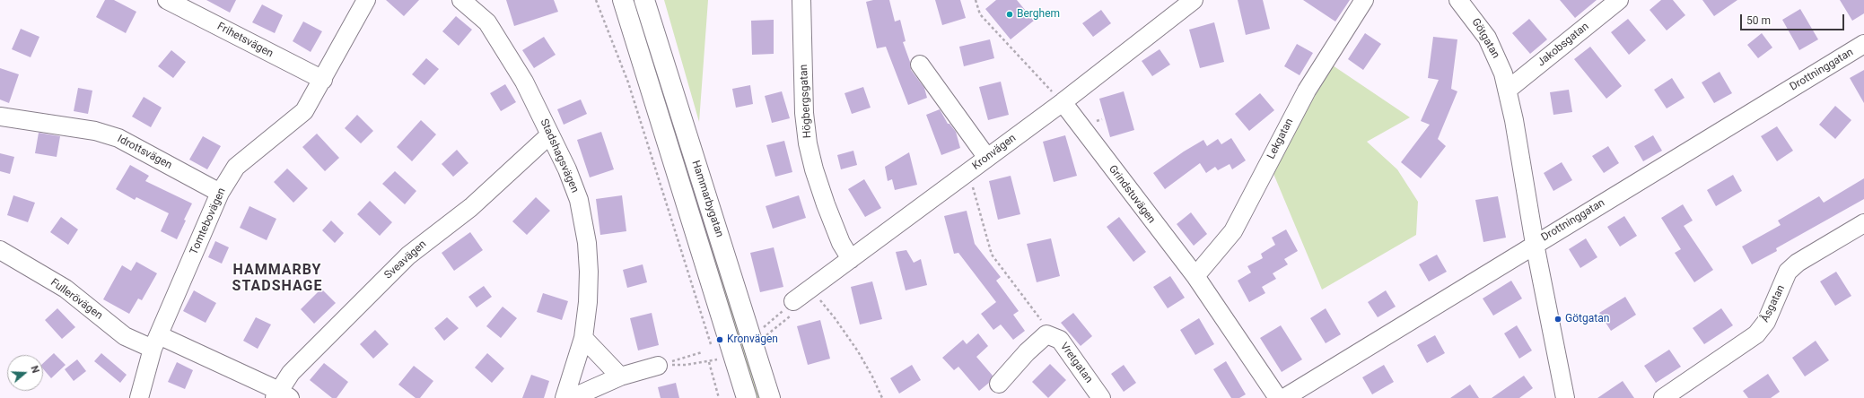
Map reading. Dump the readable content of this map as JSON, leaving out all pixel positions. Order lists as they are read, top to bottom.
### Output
{
  "streets": {
    "main road": ["Hammarbygatan"],
    "street": [
      "Götgatan",
      "Frihetsvägen",
      "Jakobsgatan",
      "Drottninggatan",
      "Högbergsgatan",
      "Lekgatan",
      "Idrottsvägen",
      "Kronvägen",
      "Stadshagsvägen",
      "Grindstuvägen",
      "Tomtebovägen",
      "Sveavägen",
      "Fullerövägen",
      "Åsgatan",
      "Vretgatan"
    ]
  },
  "crossings": [
    ["Götgatan", "Jakobsgatan"],
    ["Götgatan", "Drottninggatan"],
    ["Frihetsvägen", "Tomtebovägen"],
    ["Högbergsgatan", "Kronvägen"],
    ["Lekgatan", "Grindstuvägen"],
    ["Idrottsvägen", "Tomtebovägen"],
    ["Kronvägen", "Grindstuvägen"],
    ["Stadshagsvägen", "Sveavägen"],
    ["Tomtebovägen", "Fullerövägen"],
    ["Sveavägen", "Fullerövägen"]
  ],
  "districts": ["HAMMARBY STADSHAGE"],
  "places": ["Berghem", "Götgatan", "Kronvägen"],
  "scale_bar": "50 m",
  "north": "right"
}
